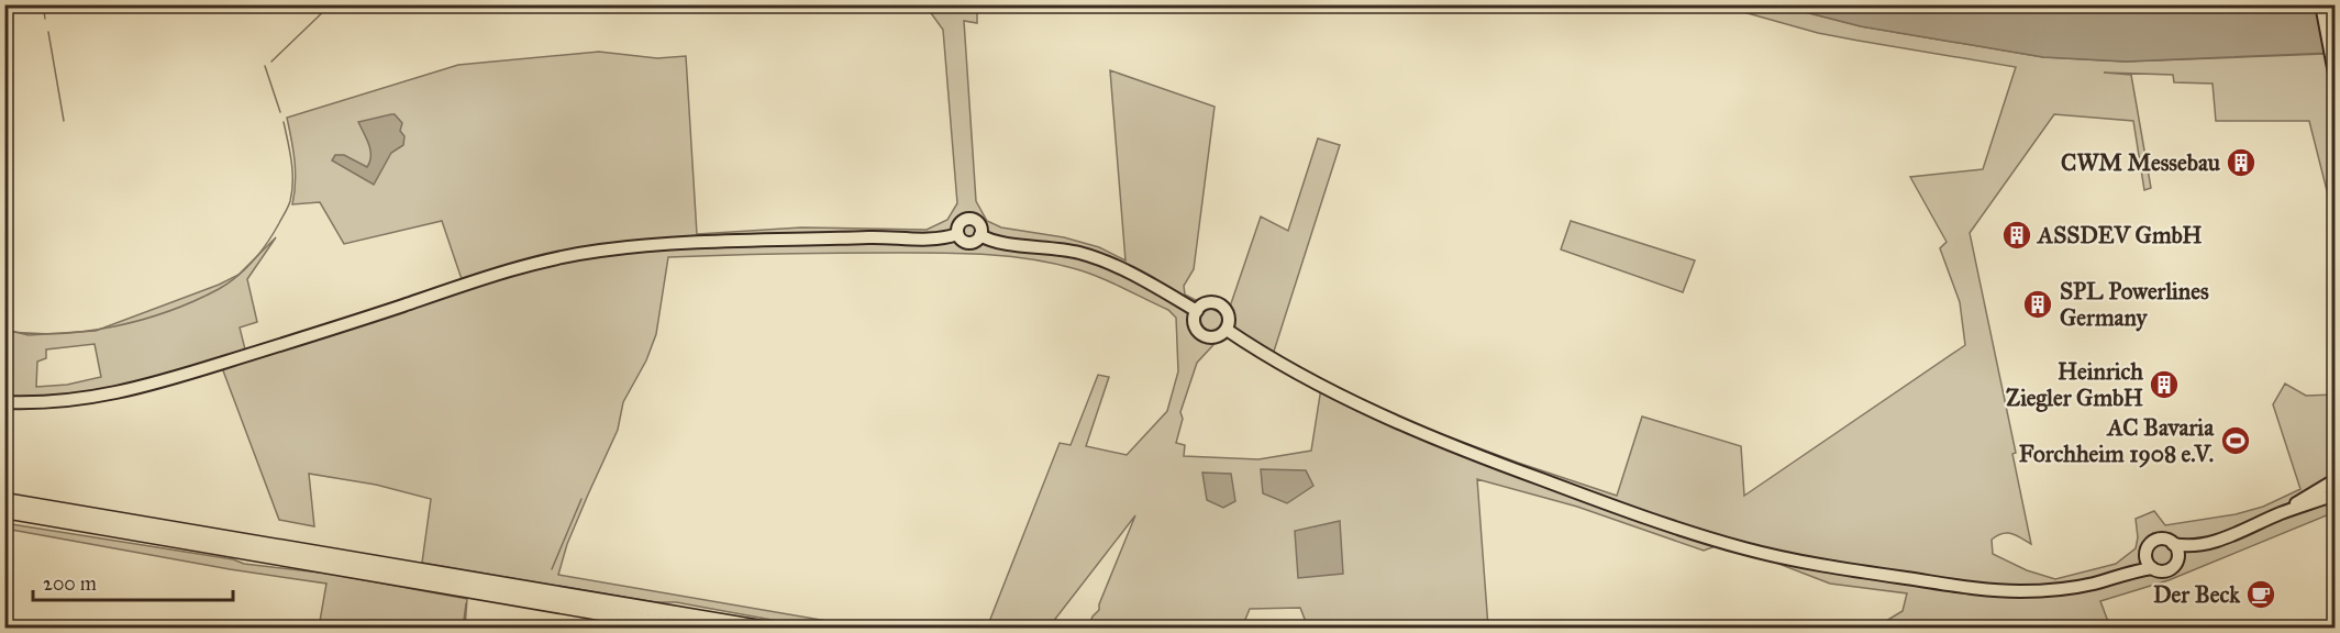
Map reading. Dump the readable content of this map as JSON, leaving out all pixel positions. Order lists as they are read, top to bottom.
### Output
{
  "places": {
    "building": [
      "CWM Messebau",
      "ASSDEV GmbH",
      "SPL Powerlines Germany",
      "Heinrich Ziegler GmbH"
    ],
    "sports": ["AC Bavaria Forchheim 1908 e.V."],
    "cafe": ["Der Beck"]
  },
  "scale_bar": "200 m"
}
